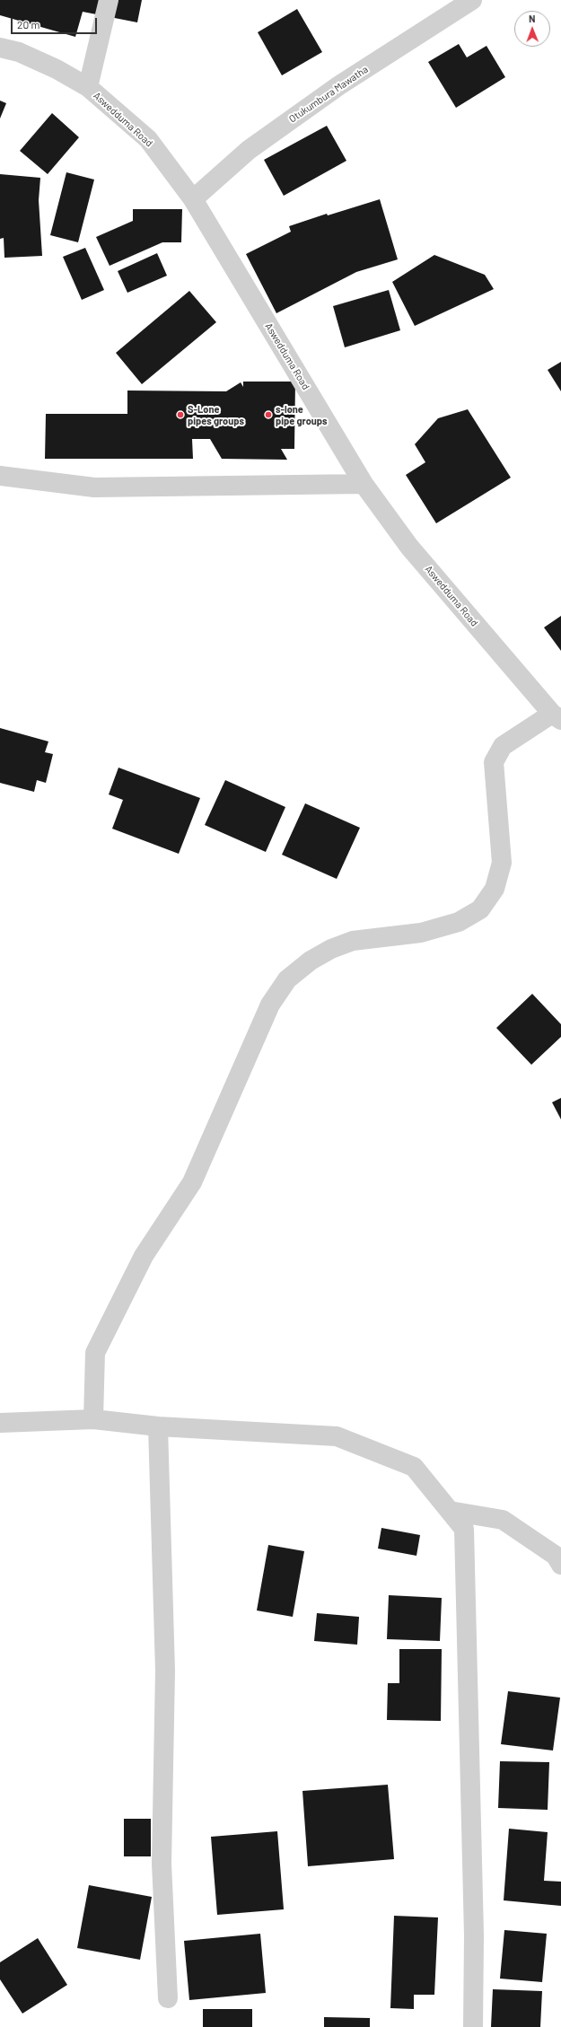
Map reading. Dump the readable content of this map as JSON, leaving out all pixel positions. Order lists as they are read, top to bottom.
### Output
{
  "streets": {
    "street": ["Otukumbura Mawatha", "Aswedduma Road"]
  },
  "crossings": [
    ["Otukumbura Mawatha", "Aswedduma Road"]
  ],
  "places": ["S-Lone pipes groups", "s-lone pipe groups"],
  "scale_bar": "20 m",
  "north": "top"
}
